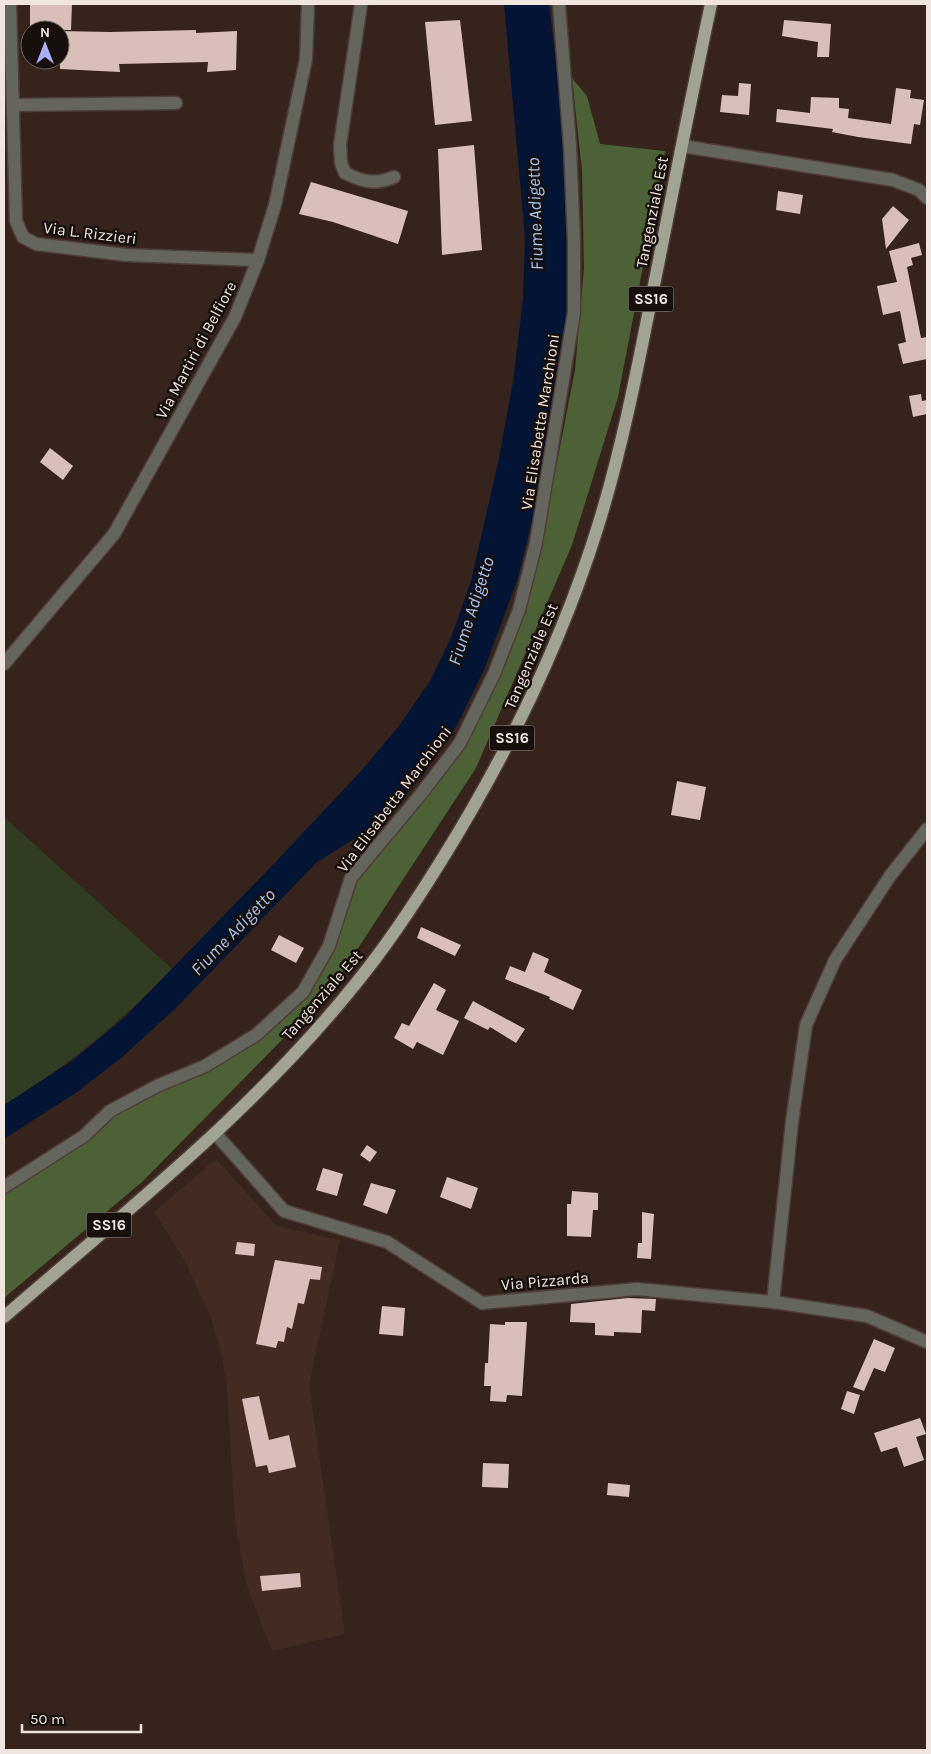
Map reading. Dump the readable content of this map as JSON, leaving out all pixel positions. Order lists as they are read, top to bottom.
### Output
{
  "streets": {
    "main road": ["Tangenziale Est", "SS16"],
    "street": [
      "Via L. Rizzieri",
      "Via Martiri di Belfiore",
      "Via Elisabetta Marchioni",
      "Via Pizzarda"
    ]
  },
  "crossings": [
    ["Tangenziale Est", "Via Pizzarda"],
    ["Via L. Rizzieri", "Via Martiri di Belfiore"]
  ],
  "water": ["Fiume Adigetto"],
  "scale_bar": "50 m",
  "north": "top"
}
